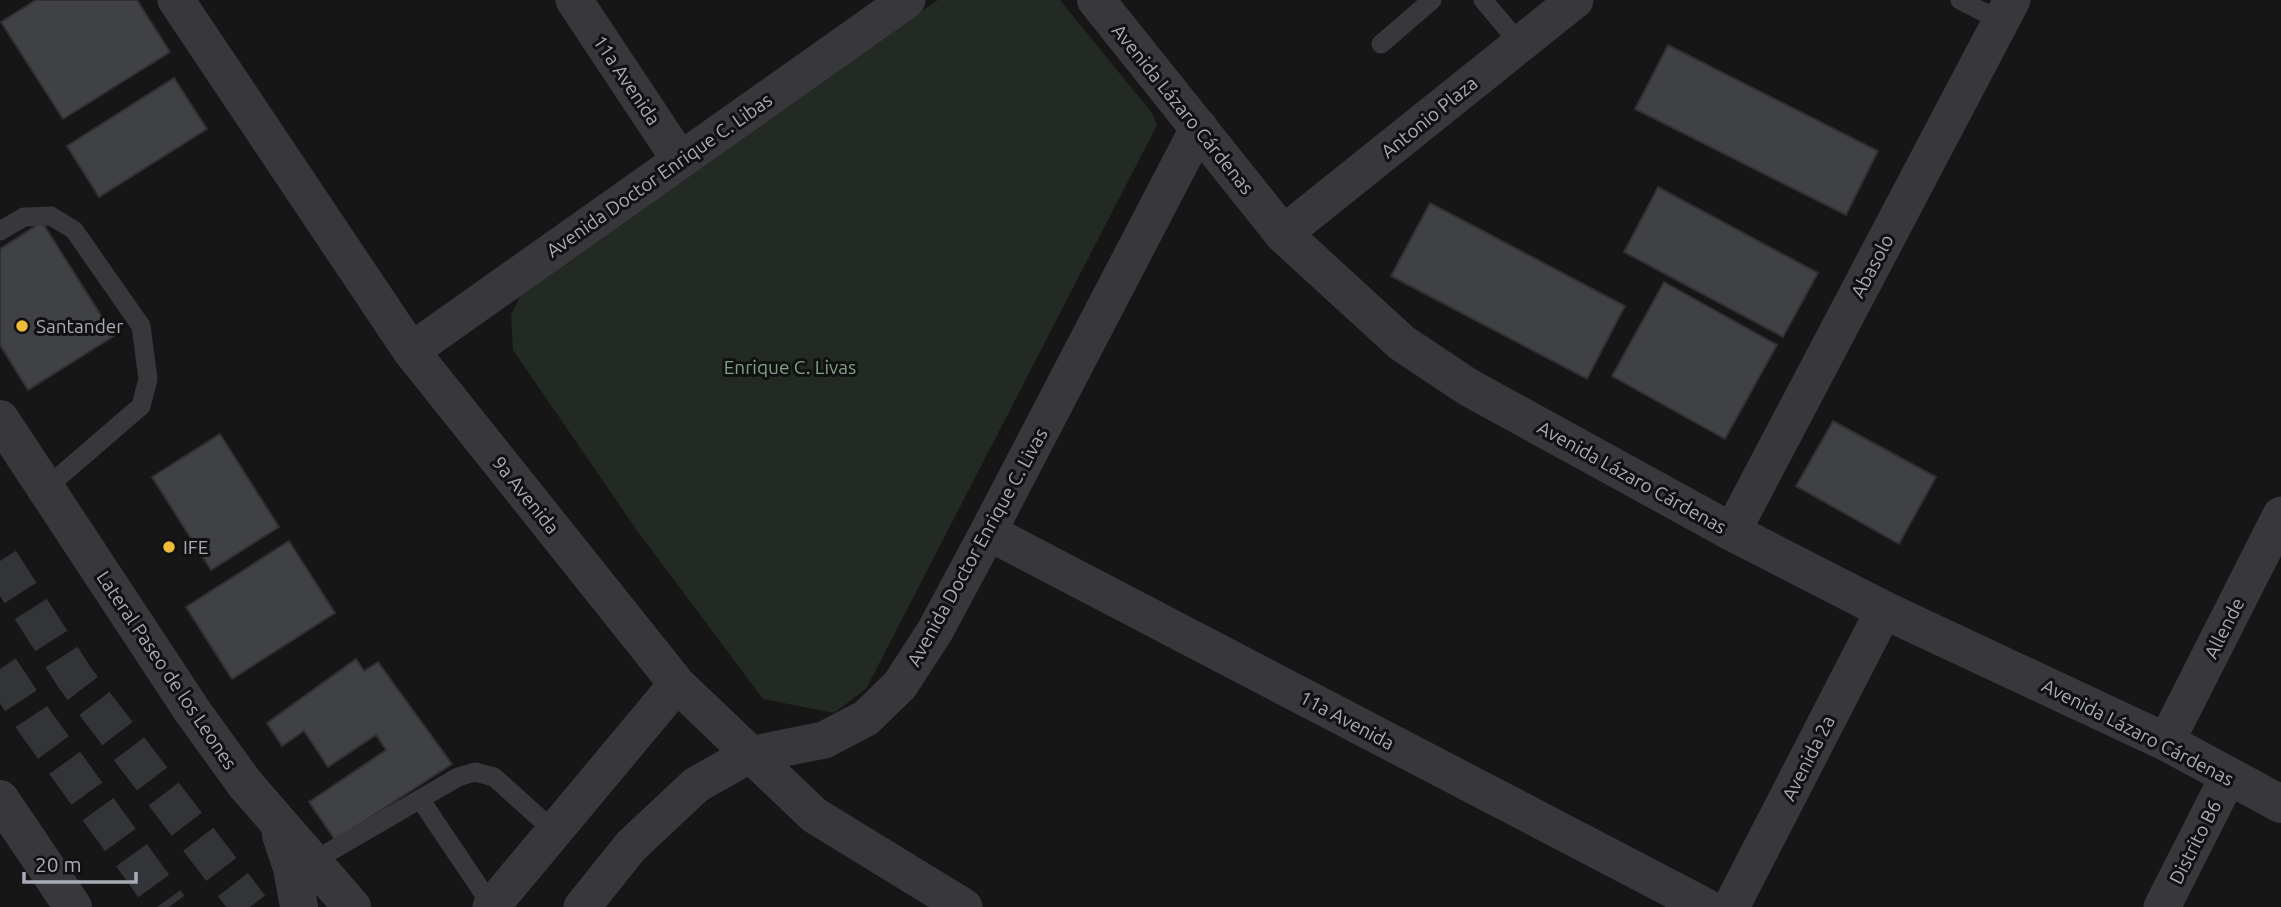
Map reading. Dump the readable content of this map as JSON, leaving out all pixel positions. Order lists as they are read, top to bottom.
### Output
{
  "streets": {
    "street": [
      "11a Avenida",
      "Avenida Lázaro Cárdenas",
      "Antonio Plaza",
      "Avenida Doctor Enrique C. Libas",
      "Abasolo",
      "9a Avenida",
      "Avenida Doctor Enrique C. Livas",
      "Allende",
      "Lateral Paseo de los Leones",
      "Avenida 2a",
      "Distrito B6"
    ]
  },
  "crossings": [
    ["11a Avenida", "Avenida Doctor Enrique C. Libas"],
    ["11a Avenida", "Avenida Doctor Enrique C. Livas"],
    ["Avenida Lázaro Cárdenas", "Antonio Plaza"],
    ["Avenida Lázaro Cárdenas", "Abasolo"],
    ["Avenida Lázaro Cárdenas", "Avenida Doctor Enrique C. Livas"],
    ["Avenida Lázaro Cárdenas", "Allende"],
    ["Avenida Lázaro Cárdenas", "Avenida 2a"],
    ["Avenida Lázaro Cárdenas", "Distrito B6"],
    ["Avenida Doctor Enrique C. Libas", "9a Avenida"],
    ["9a Avenida", "Avenida Doctor Enrique C. Livas"]
  ],
  "parks": ["Enrique C. Livas"],
  "places": ["Santander", "IFE"],
  "scale_bar": "20 m"
}
